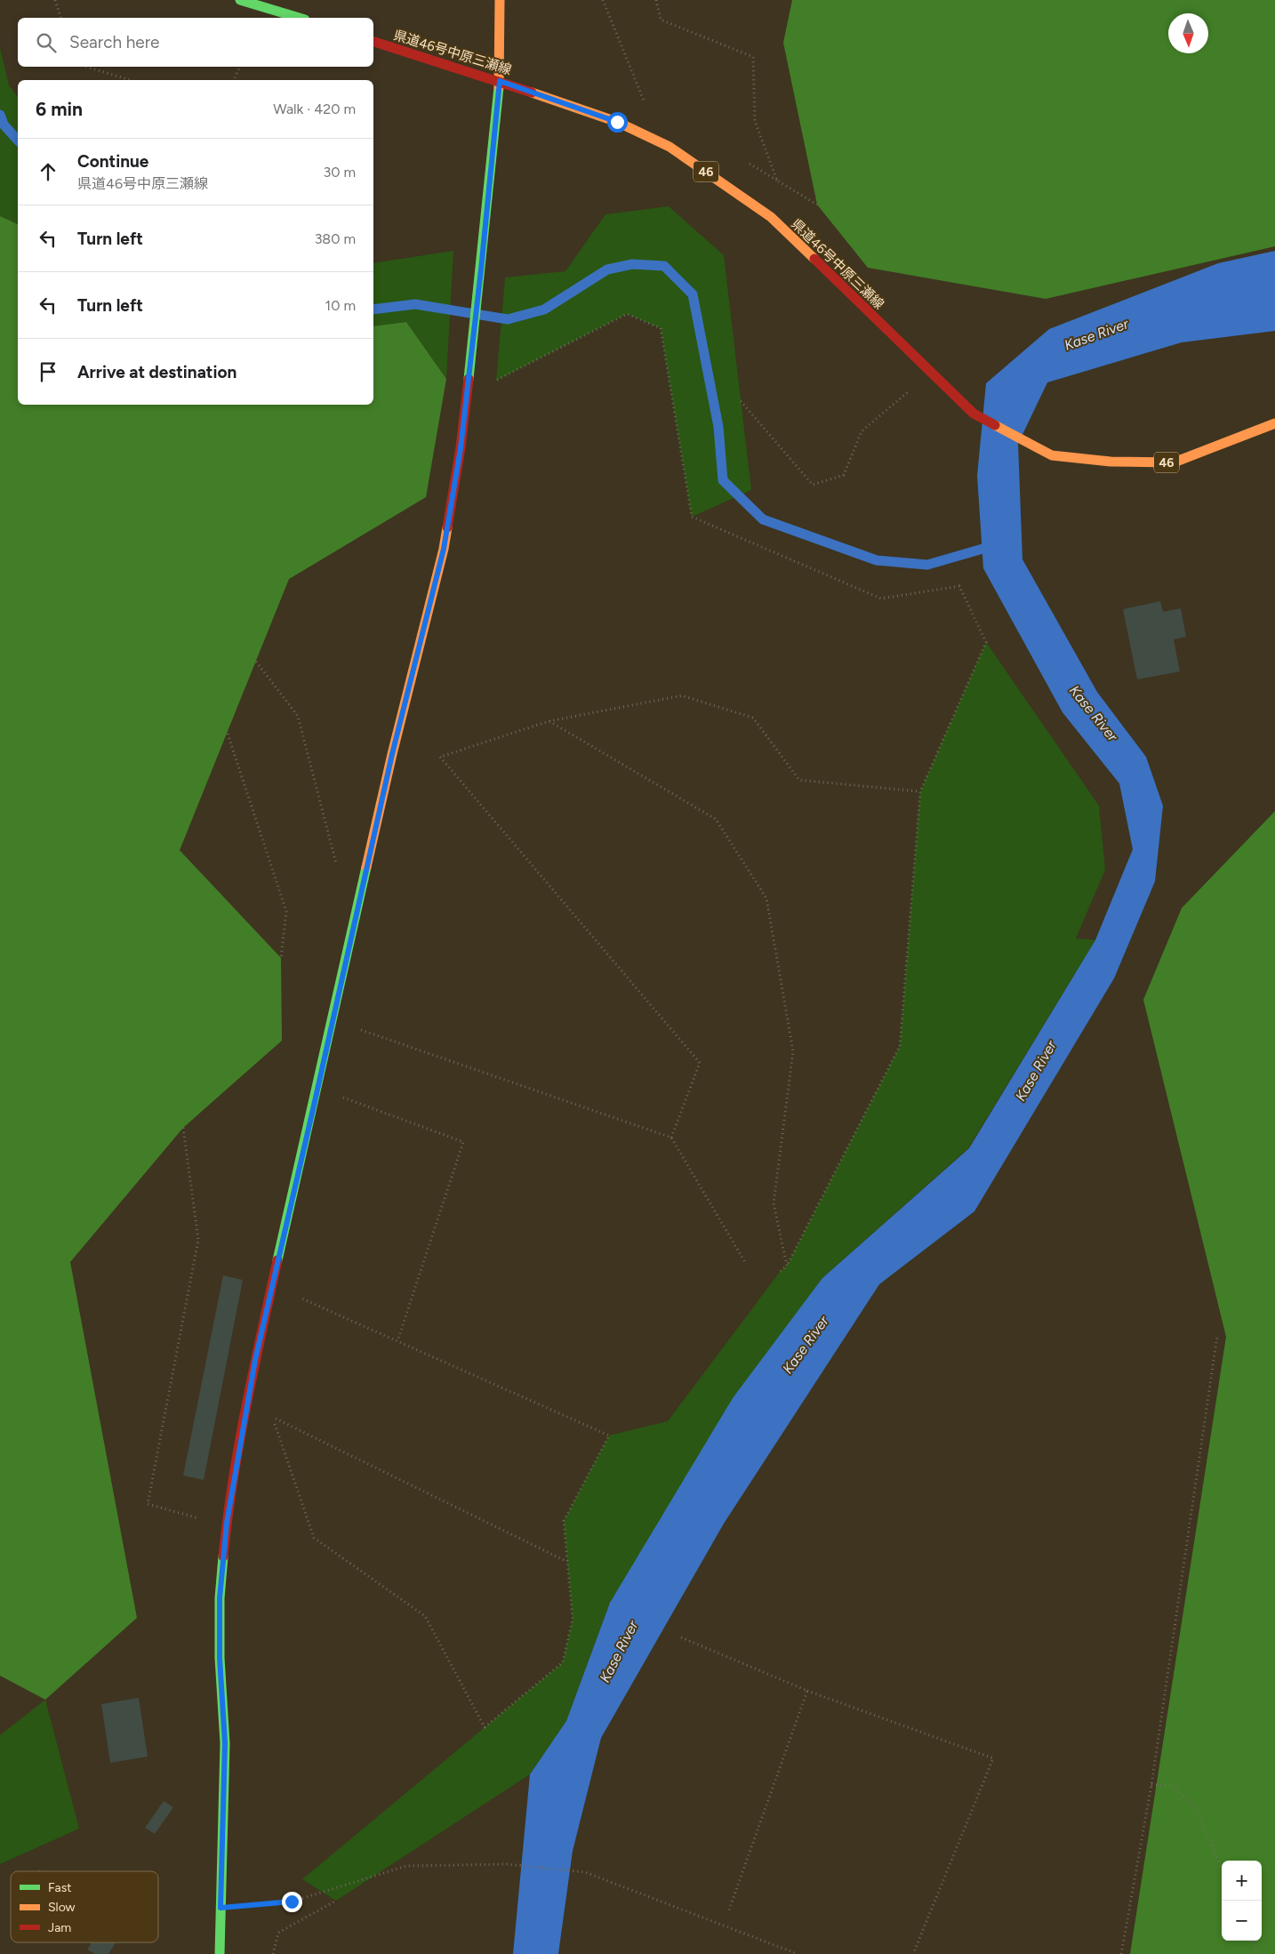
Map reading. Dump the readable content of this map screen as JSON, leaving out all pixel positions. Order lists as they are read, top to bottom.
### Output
{
  "streets": {
    "street": ["県道46号中原三瀬線", "46"]
  },
  "water": ["Kase River"],
  "legend": ["Fast", "Slow", "Jam"],
  "north": "bottom",
  "page": {
    "search": "Search here",
    "heading": ["6 min", "Walk · 420 m"],
    "list": [
      ["Continue", "県道46号中原三瀬線", "30 m"],
      ["Turn left", "380 m"],
      ["Turn left", "10 m"],
      "Arrive at destination"
    ],
    "map_buttons": ["+", "−"]
  }
}
